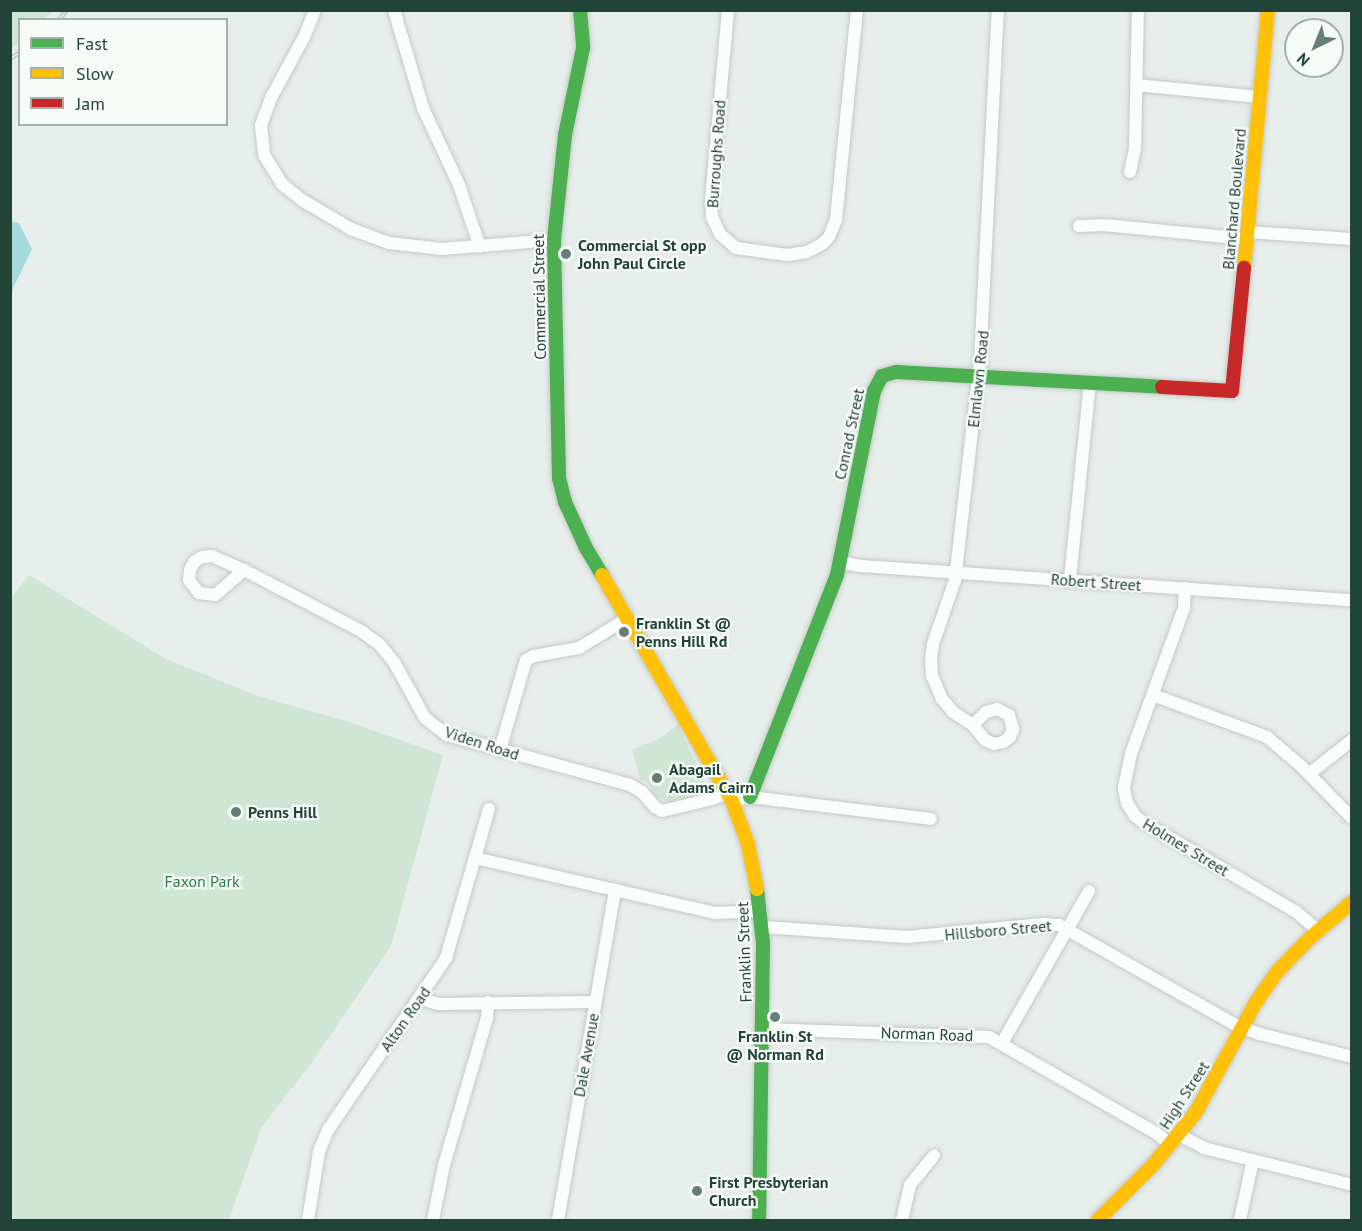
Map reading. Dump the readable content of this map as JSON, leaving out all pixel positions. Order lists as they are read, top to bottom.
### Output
{
  "streets": {
    "street": [
      "Burroughs Road",
      "Blanchard Boulevard",
      "Commercial Street",
      "Elmlawn Road",
      "Conrad Street",
      "Robert Street",
      "Viden Road",
      "Holmes Street",
      "Hillsboro Street",
      "Franklin Street",
      "Alton Road",
      "Norman Road",
      "Dale Avenue",
      "High Street"
    ]
  },
  "crossings": [
    ["Blanchard Boulevard", "Conrad Street"],
    ["Commercial Street", "Franklin Street"],
    ["Elmlawn Road", "Conrad Street"],
    ["Elmlawn Road", "Robert Street"],
    ["Conrad Street", "Robert Street"],
    ["Robert Street", "Holmes Street"],
    ["Viden Road", "Franklin Street"],
    ["Holmes Street", "High Street"],
    ["Hillsboro Street", "Franklin Street"],
    ["Hillsboro Street", "High Street"],
    ["Franklin Street", "Norman Road"],
    ["Norman Road", "High Street"]
  ],
  "parks": ["Faxon Park"],
  "places": [
    "Commercial St opp John Paul Circle",
    "Franklin St @ Penns Hill Rd",
    "Abagail Adams Cairn",
    "Penns Hill",
    "Franklin St @ Norman Rd",
    "First Presbyterian Church"
  ],
  "legend": ["Fast", "Slow", "Jam"],
  "north": "bottom left"
}
